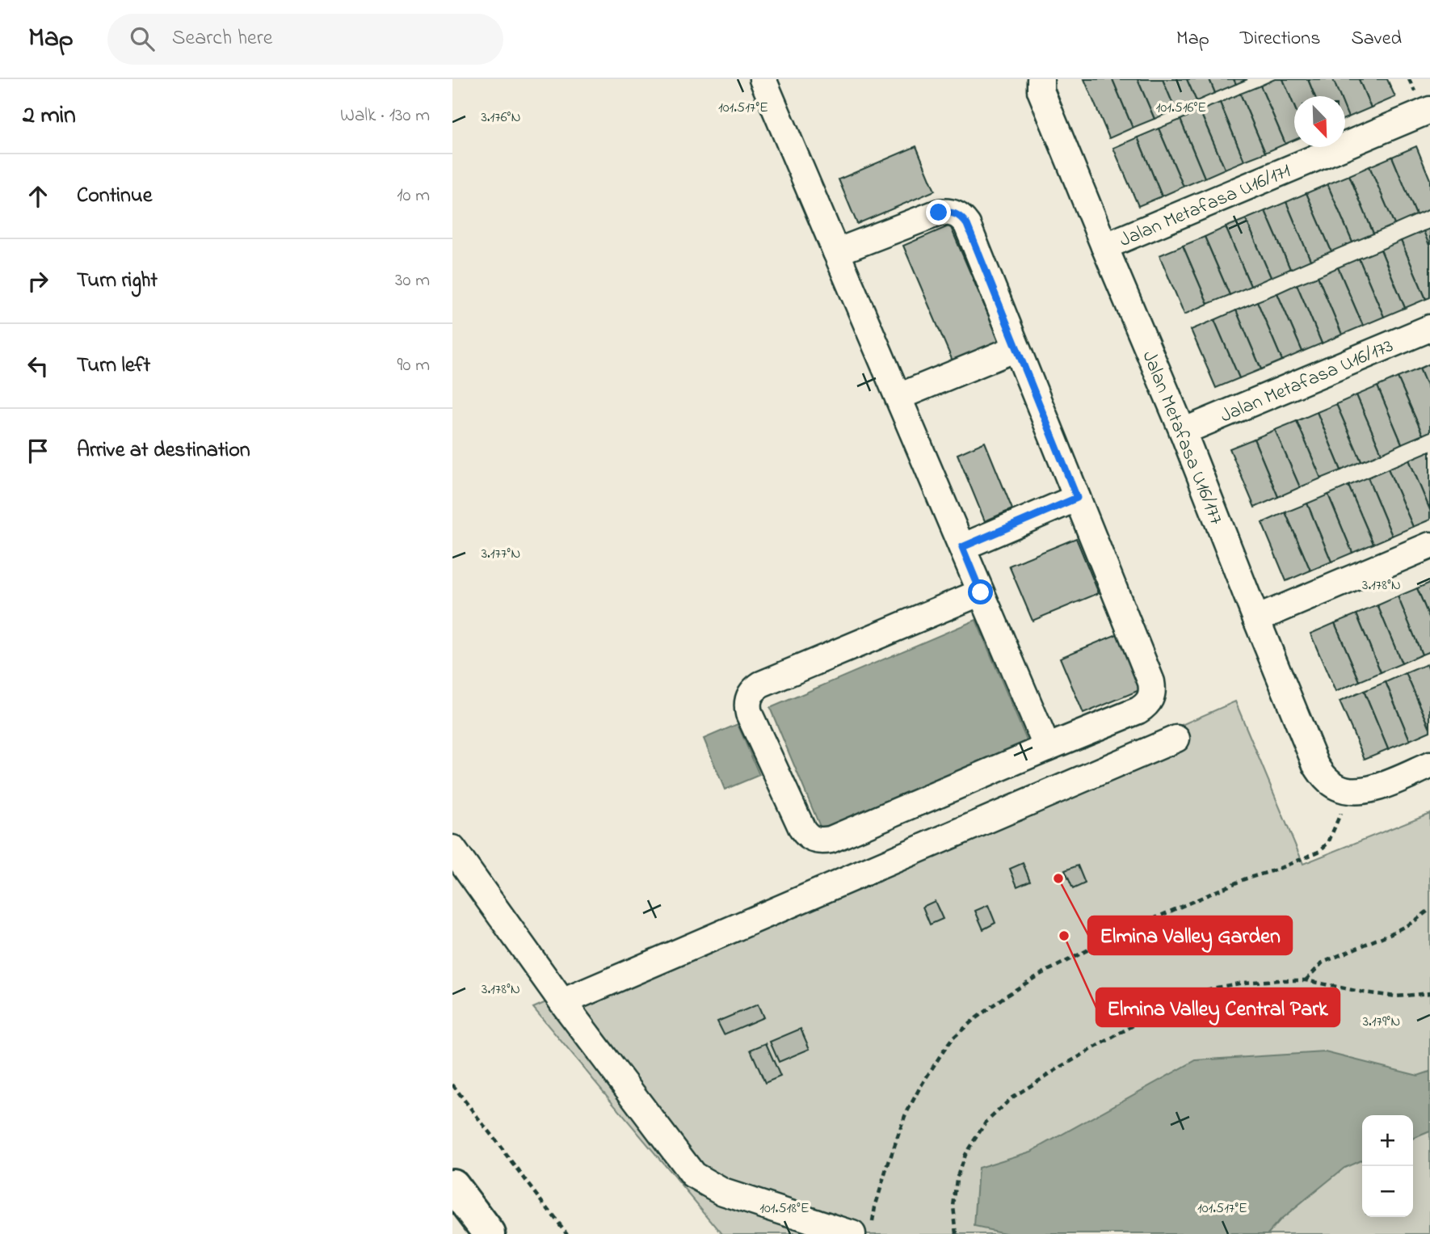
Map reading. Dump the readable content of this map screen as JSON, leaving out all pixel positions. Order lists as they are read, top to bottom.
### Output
{
  "streets": {
    "street": ["Jalan Metafasa U16/171", "Jalan Metafasa U16/173", "Jalan Metafasa U16/177"]
  },
  "crossings": [
    ["Jalan Metafasa U16/171", "Jalan Metafasa U16/177"],
    ["Jalan Metafasa U16/173", "Jalan Metafasa U16/177"]
  ],
  "places": ["Elmina Valley Garden", "Elmina Valley Central Park"],
  "north": "bottom right",
  "page": {
    "header": "Map",
    "search": "Search here",
    "nav": ["Map", "Directions", "Saved"],
    "heading": ["2 min", "Walk · 130 m"],
    "list": [
      ["Continue", "10 m"],
      ["Turn right", "30 m"],
      ["Turn left", "90 m"],
      "Arrive at destination"
    ],
    "map_buttons": ["+", "−"]
  },
  "coordinates": [
    "101.517°E",
    "101.516°E",
    "3.176°N",
    "3.177°N",
    "3.178°N",
    "3.179°N",
    "101.518°E"
  ]
}
